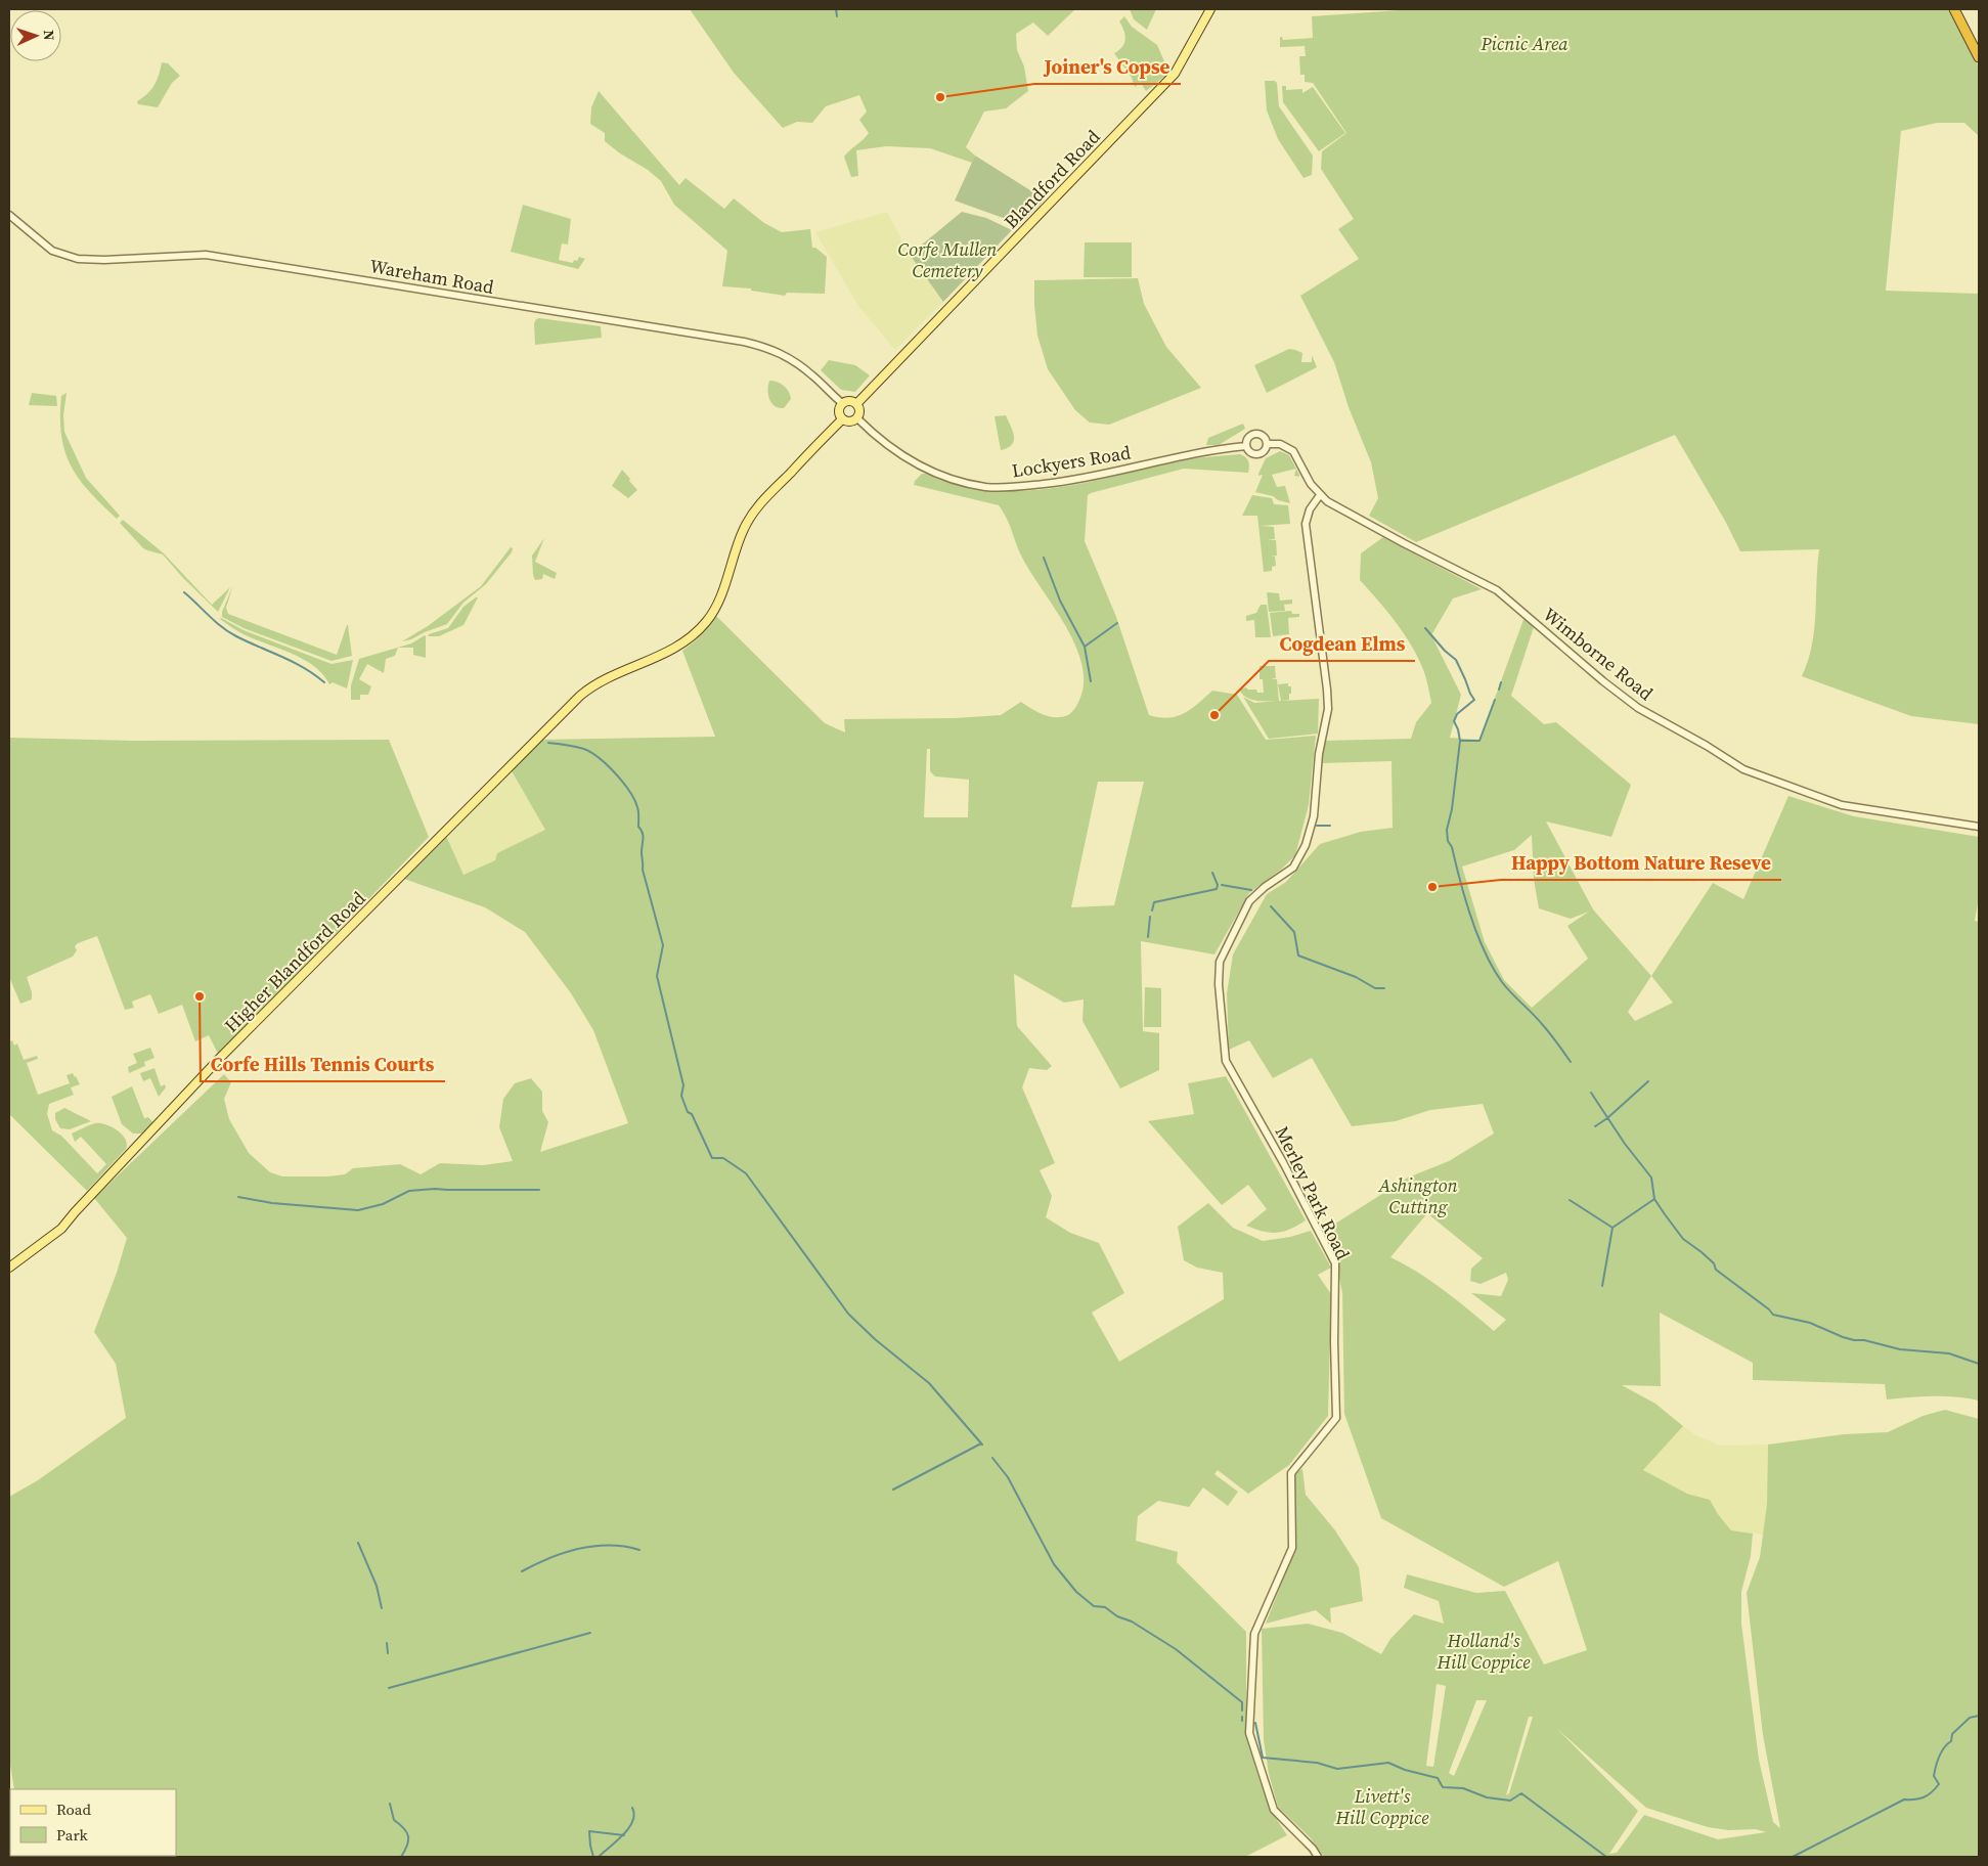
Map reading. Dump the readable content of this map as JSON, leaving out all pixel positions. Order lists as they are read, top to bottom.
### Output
{
  "streets": {
    "main road": ["Blandford Road", "Higher Blandford Road"],
    "street": [
      "Wareham Road",
      "Lockyers Road",
      "Wimborne Road",
      "Merley Park Road"
    ]
  },
  "crossings": [
    ["Blandford Road", "Wareham Road"],
    ["Blandford Road", "Lockyers Road"],
    ["Blandford Road", "Higher Blandford Road"],
    ["Wareham Road", "Lockyers Road"],
    ["Wareham Road", "Higher Blandford Road"],
    ["Lockyers Road", "Wimborne Road"],
    ["Lockyers Road", "Higher Blandford Road"],
    ["Wimborne Road", "Merley Park Road"]
  ],
  "parks": [
    "Picnic Area",
    "Corfe Mullen Cemetery",
    "Ashington Cutting",
    "Holland's Hill Coppice",
    "Livett's Hill Coppice"
  ],
  "places": [
    "Joiner's Copse",
    "Cogdean Elms",
    "Happy Bottom Nature Reseve",
    "Corfe Hills Tennis Courts"
  ],
  "legend": ["Road", "Park"],
  "north": "right"
}
